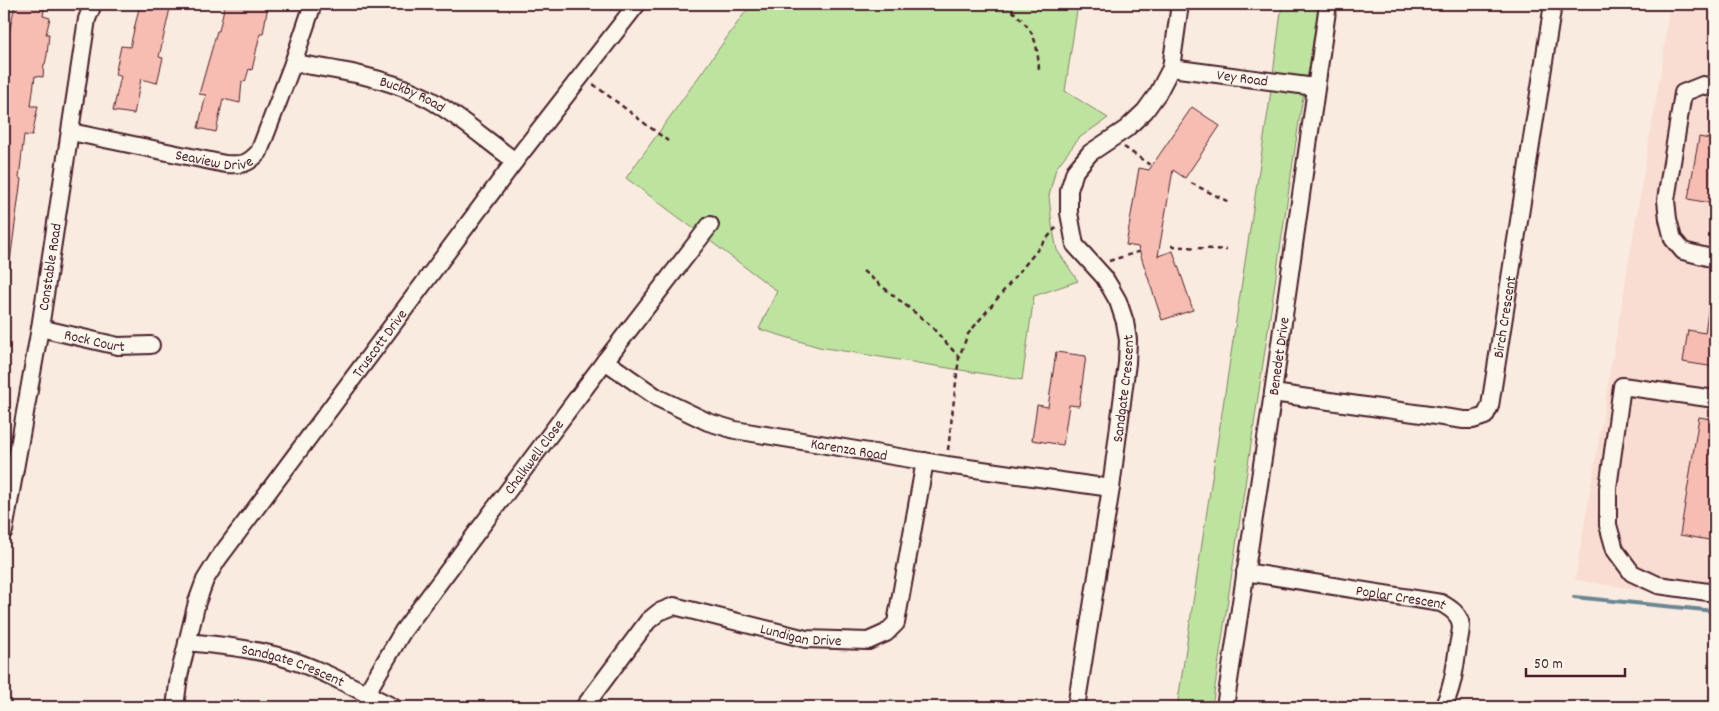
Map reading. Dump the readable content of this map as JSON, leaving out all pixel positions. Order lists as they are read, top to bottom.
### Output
{
  "streets": {
    "street": [
      "Vey Road",
      "Buckby Road",
      "Seaview Drive",
      "Constable Road",
      "Birch Crescent",
      "Rock Court",
      "Truscott Drive",
      "Benedet Drive",
      "Sandgate Crescent",
      "Karenza Road",
      "Chalkwell Close",
      "Poplar Crescent",
      "Lundigan Drive"
    ]
  },
  "crossings": [
    ["Vey Road", "Benedet Drive"],
    ["Vey Road", "Sandgate Crescent"],
    ["Buckby Road", "Seaview Drive"],
    ["Buckby Road", "Truscott Drive"],
    ["Seaview Drive", "Constable Road"],
    ["Constable Road", "Rock Court"],
    ["Birch Crescent", "Benedet Drive"],
    ["Truscott Drive", "Sandgate Crescent"],
    ["Benedet Drive", "Poplar Crescent"],
    ["Sandgate Crescent", "Karenza Road"],
    ["Sandgate Crescent", "Chalkwell Close"],
    ["Karenza Road", "Chalkwell Close"],
    ["Karenza Road", "Lundigan Drive"]
  ],
  "scale_bar": "50 m"
}
